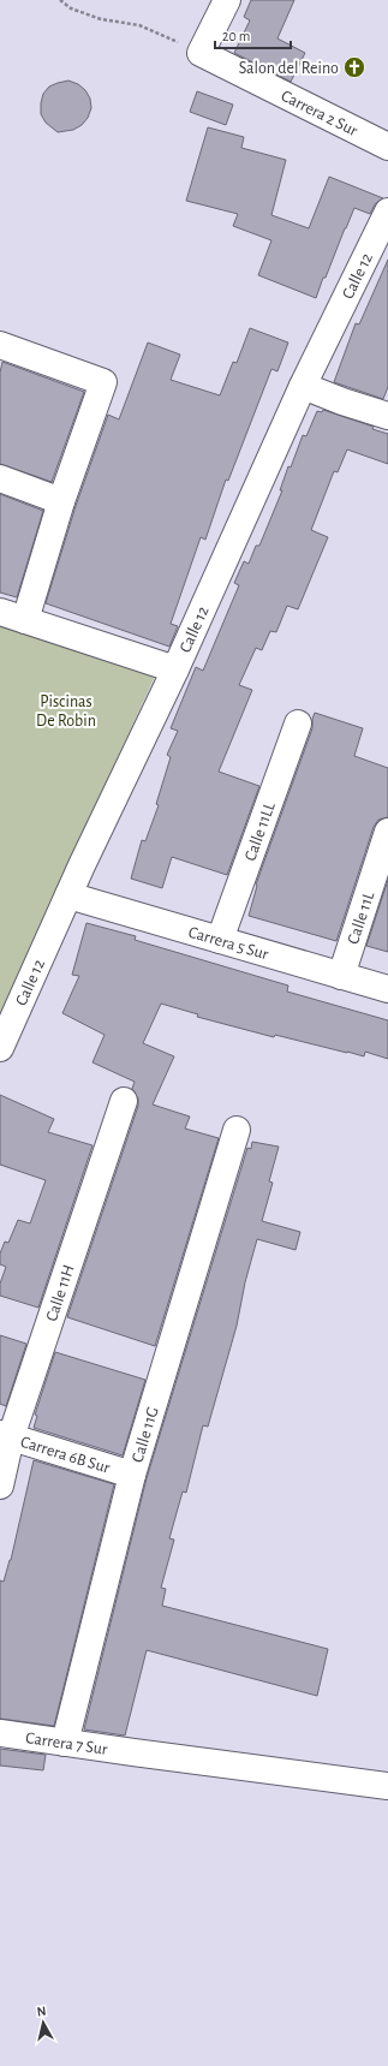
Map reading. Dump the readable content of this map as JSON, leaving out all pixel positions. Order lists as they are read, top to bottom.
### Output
{
  "streets": {
    "street": [
      "Carrera 2 Sur",
      "Calle 12",
      "Calle 11LL",
      "Calle 11L",
      "Carrera 5 Sur",
      "Calle 11H",
      "Calle 11G",
      "Carrera 6B Sur",
      "Carrera 7 Sur"
    ]
  },
  "crossings": [
    ["Calle 12", "Carrera 5 Sur"],
    ["Calle 11LL", "Carrera 5 Sur"],
    ["Calle 11L", "Carrera 5 Sur"],
    ["Calle 11H", "Carrera 6B Sur"],
    ["Calle 11G", "Carrera 6B Sur"],
    ["Calle 11G", "Carrera 7 Sur"]
  ],
  "parks": ["Piscinas De Robin"],
  "places": {
    "church": ["Salon del Reino"]
  },
  "scale_bar": "20 m",
  "north": "top"
}
